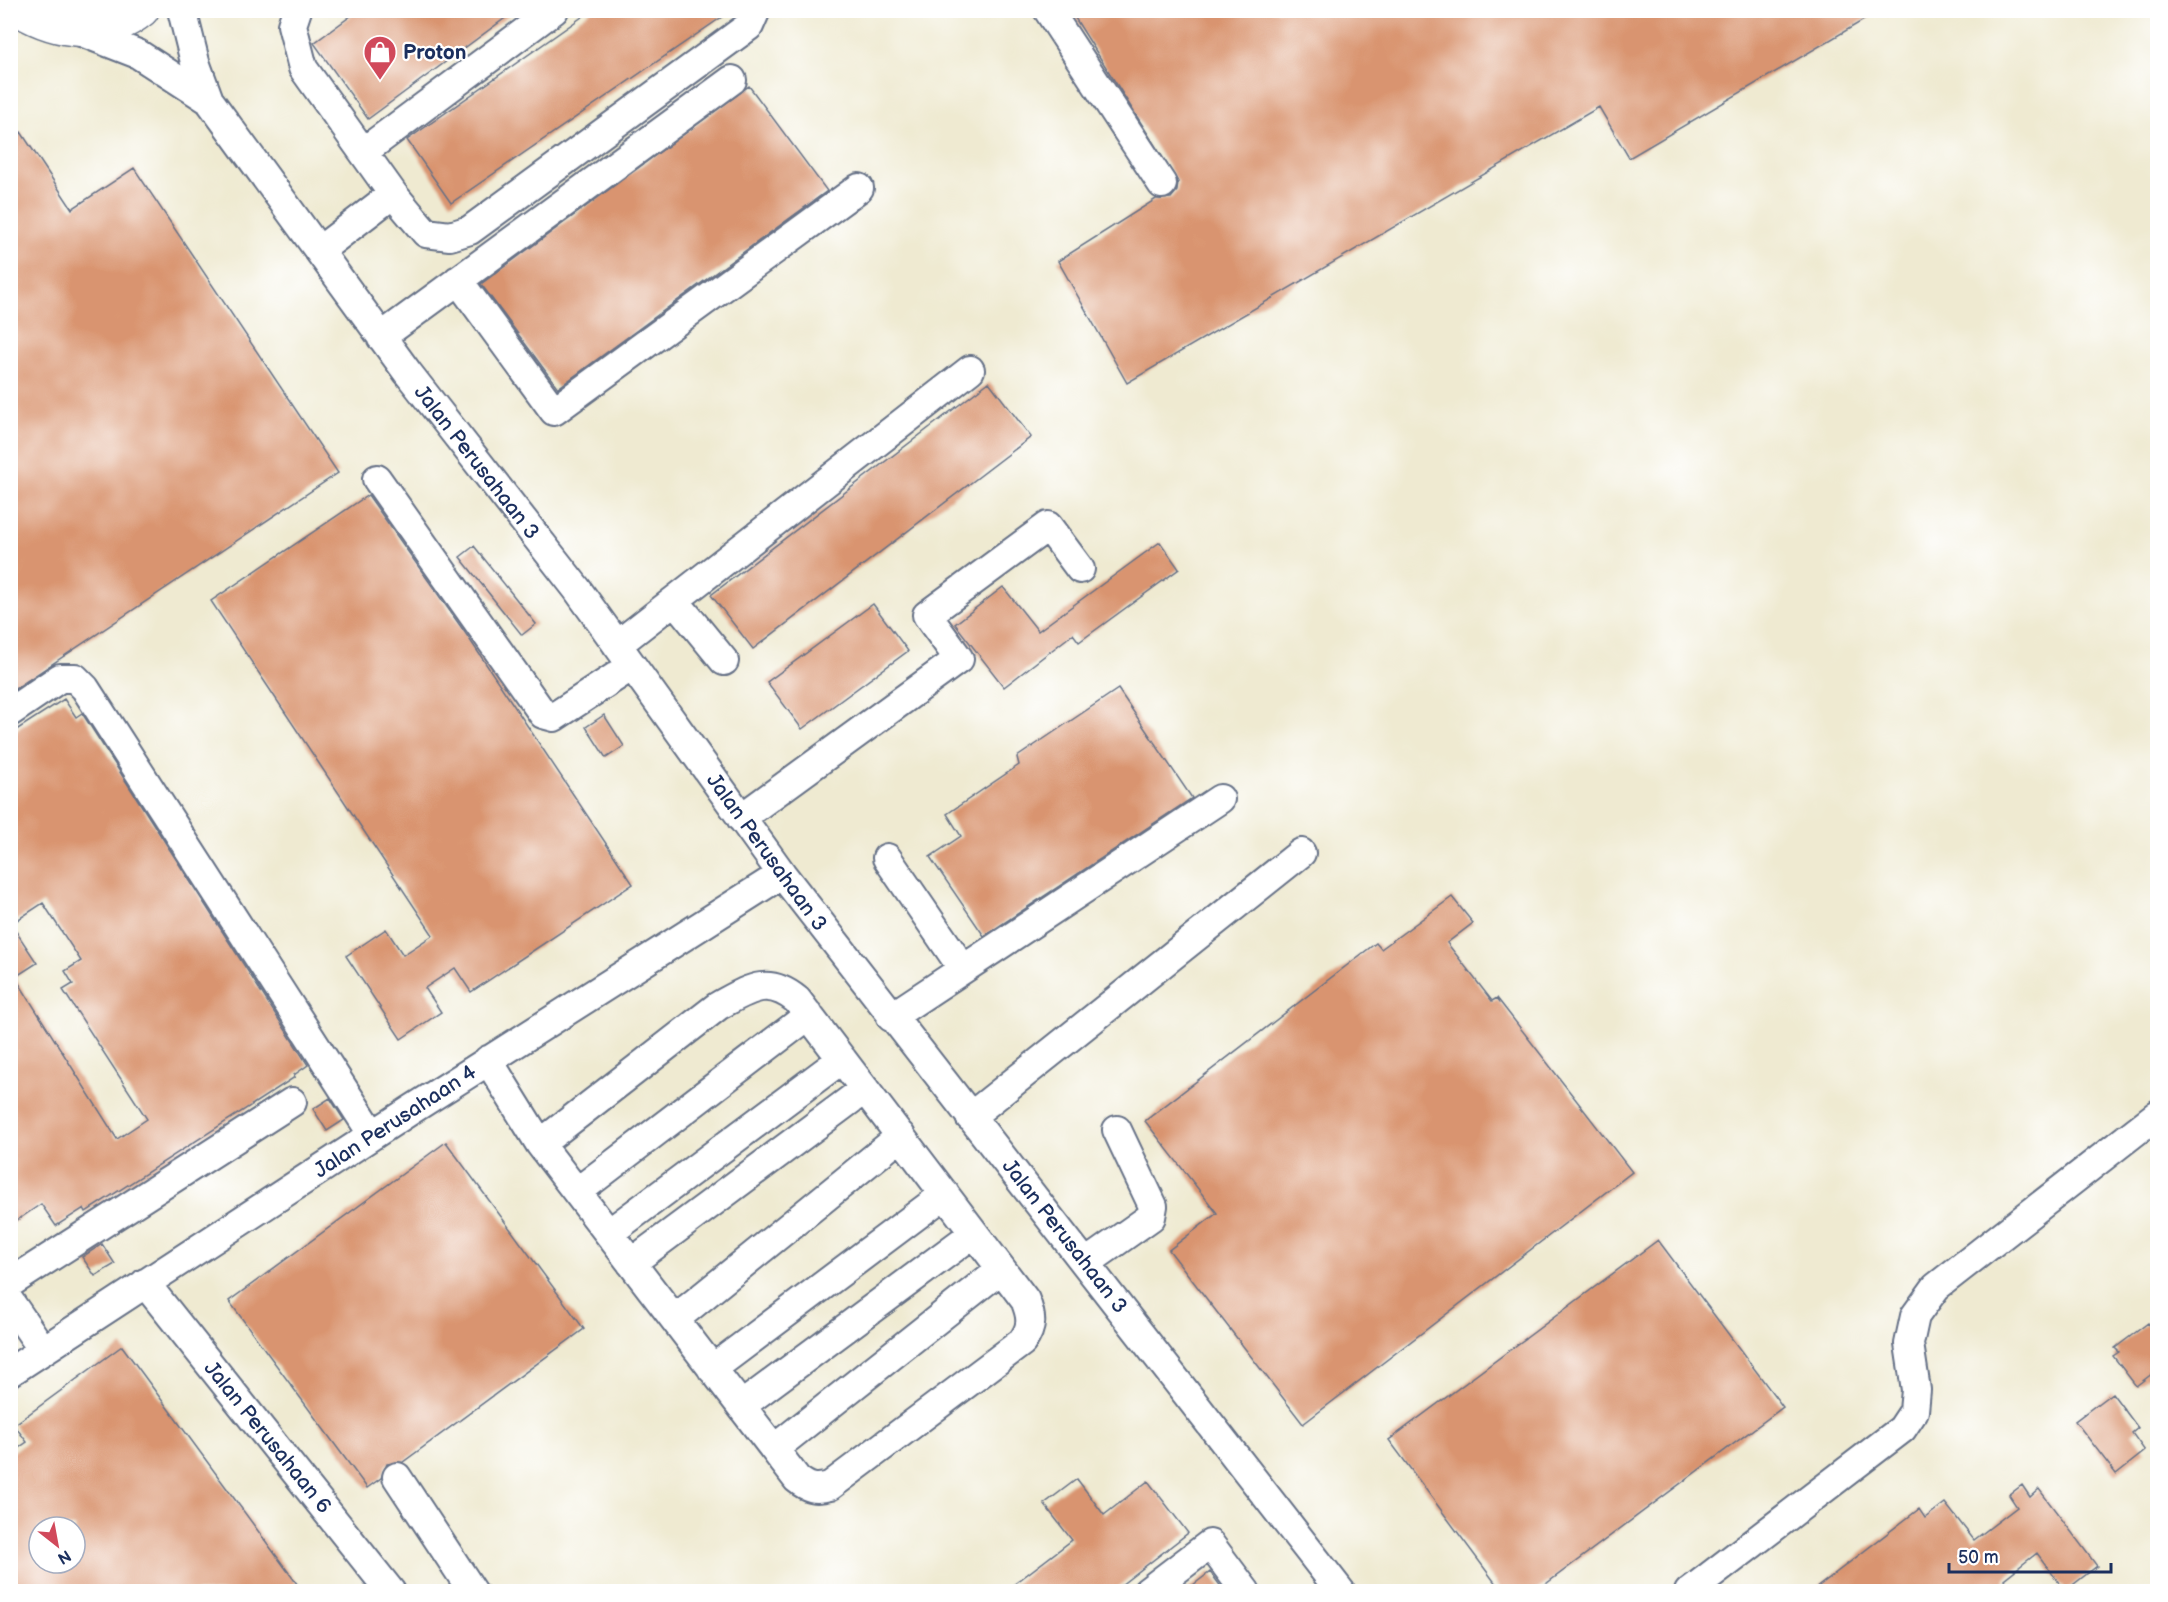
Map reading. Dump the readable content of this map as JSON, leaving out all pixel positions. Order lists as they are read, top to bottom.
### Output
{
  "streets": {
    "street": ["Jalan Perusahaan 3", "Jalan Perusahaan 4", "Jalan Perusahaan 6"]
  },
  "crossings": [
    ["Jalan Perusahaan 3", "Jalan Perusahaan 4"],
    ["Jalan Perusahaan 4", "Jalan Perusahaan 6"]
  ],
  "places": {
    "shop": ["Proton"]
  },
  "scale_bar": "50 m",
  "north": "bottom right"
}
